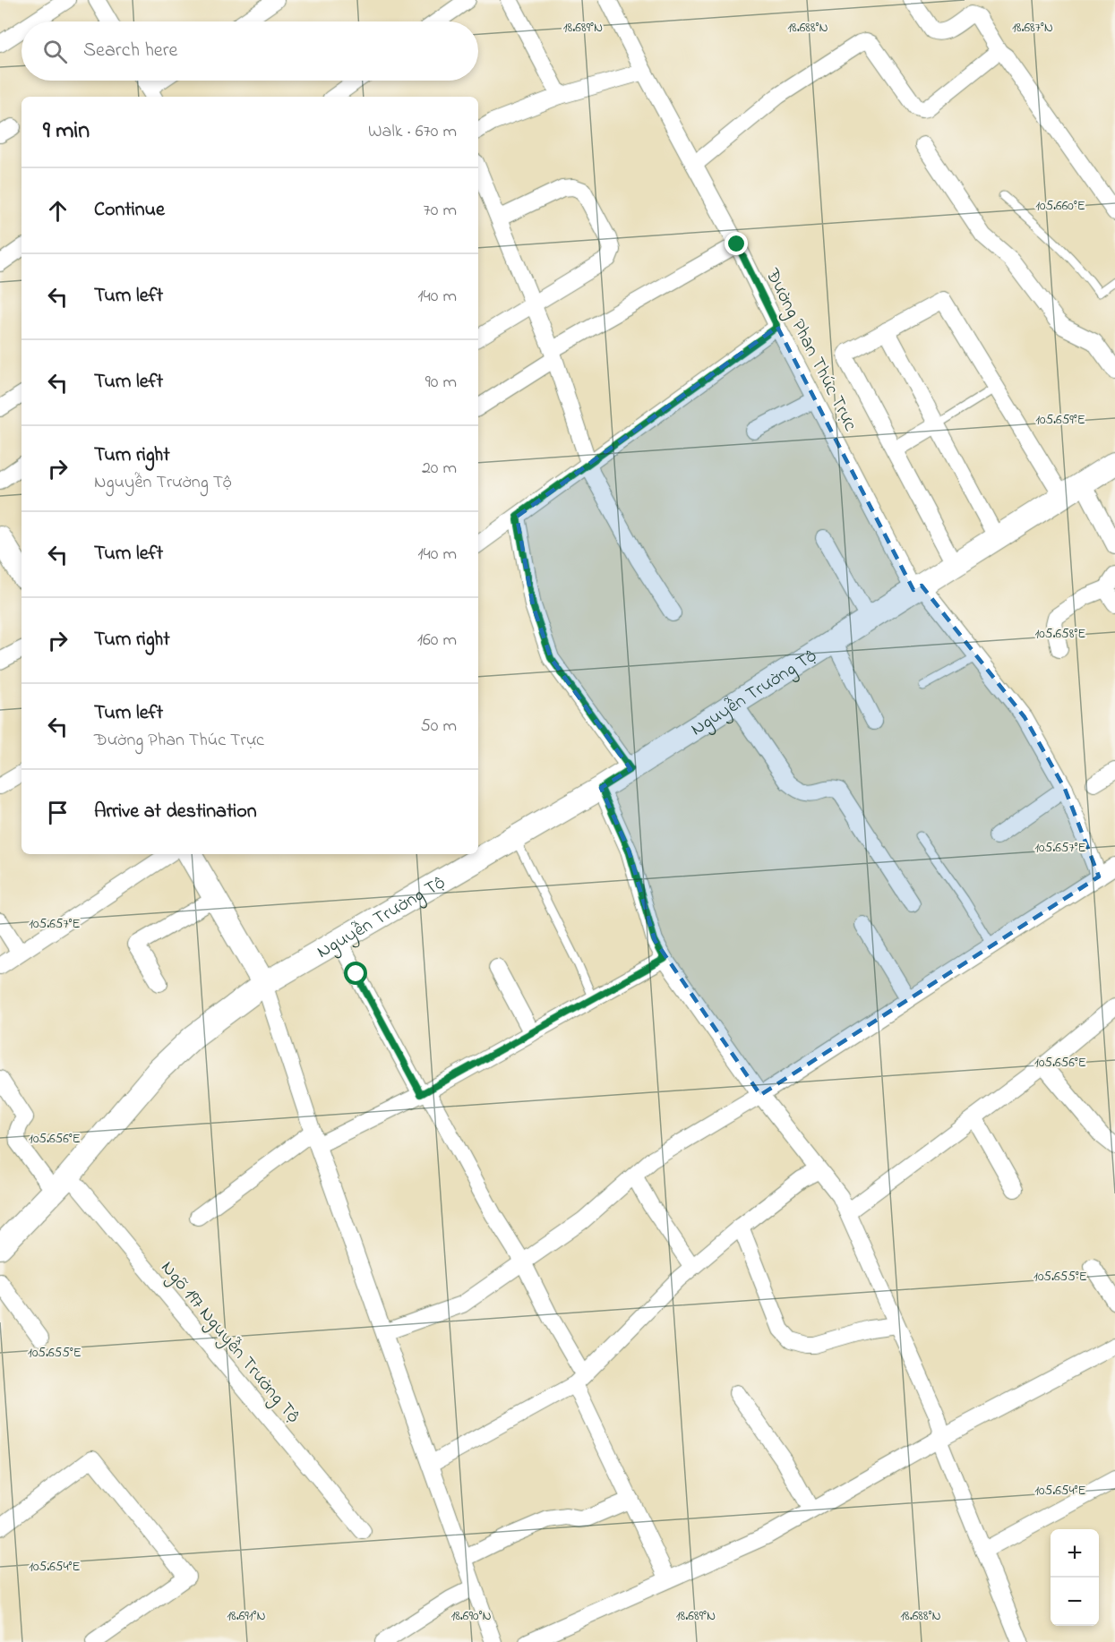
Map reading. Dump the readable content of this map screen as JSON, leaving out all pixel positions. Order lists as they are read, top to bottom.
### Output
{
  "streets": {
    "main road": ["Nguyễn Trường Tộ"],
    "street": ["Đường Phan Thúc Trực", "Ngõ 197 Nguyễn Trường Tộ"]
  },
  "crossings": [
    ["Đường Phan Thúc Trực", "Nguyễn Trường Tộ"],
    ["Nguyễn Trường Tộ", "Ngõ 197 Nguyễn Trường Tộ"]
  ],
  "page": {
    "search": "Search here",
    "heading": ["9 min", "Walk · 670 m"],
    "list": [
      ["Continue", "70 m"],
      ["Turn left", "140 m"],
      ["Turn left", "90 m"],
      ["Turn right", "Nguyễn Trường Tộ", "20 m"],
      ["Turn left", "140 m"],
      ["Turn right", "160 m"],
      ["Turn left", "Đường Phan Thúc Trực", "50 m"],
      "Arrive at destination"
    ],
    "map_buttons": ["+", "−"]
  },
  "coordinates": [
    "18.689°N",
    "18.688°N",
    "18.687°N",
    "105.660°E",
    "105.659°E",
    "105.658°E",
    "105.657°E",
    "105.656°E",
    "105.655°E",
    "105.654°E",
    "18.691°N",
    "18.690°N"
  ]
}
